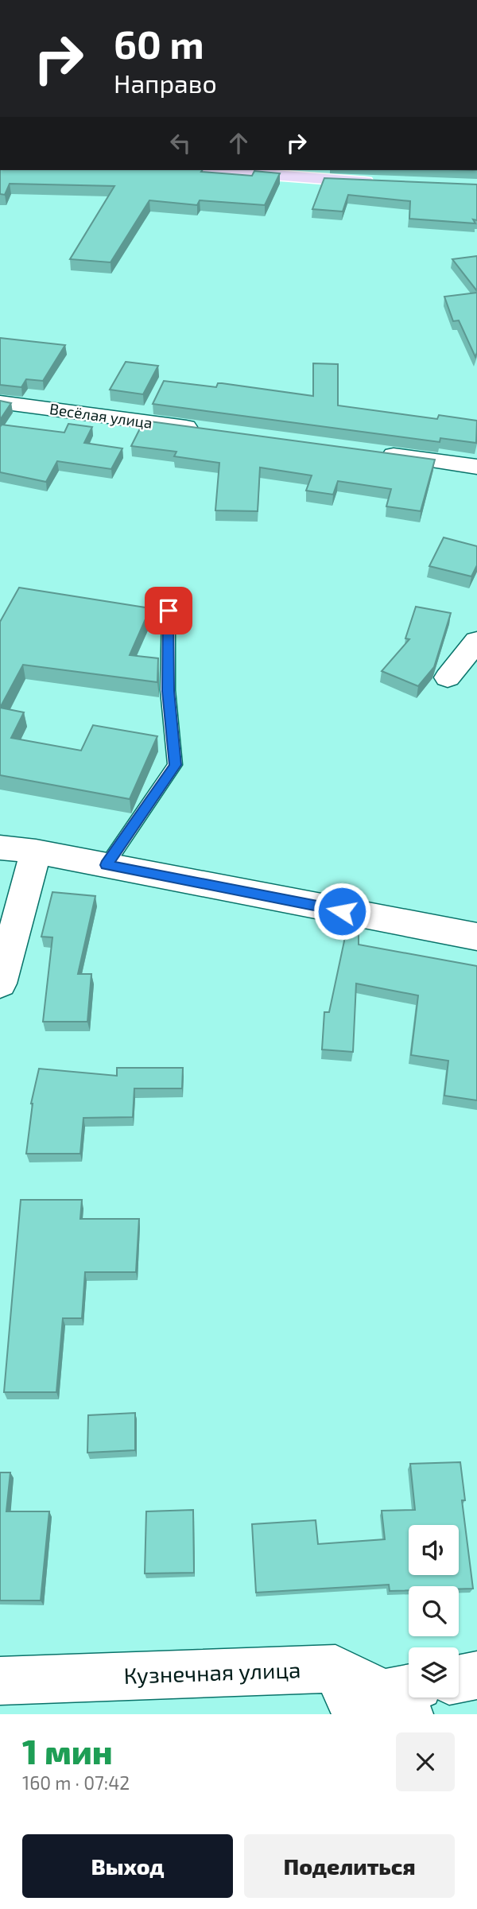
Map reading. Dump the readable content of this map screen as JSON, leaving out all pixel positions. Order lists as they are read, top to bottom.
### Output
{
  "streets": {
    "street": ["Весёлая улица", "Кузнечная улица"]
  },
  "page": {
    "turn": ["60 m", "Направо"],
    "heading": ["1 мин", "160 m · 07:42"],
    "buttons": ["Выход", "Поделиться"]
  }
}
